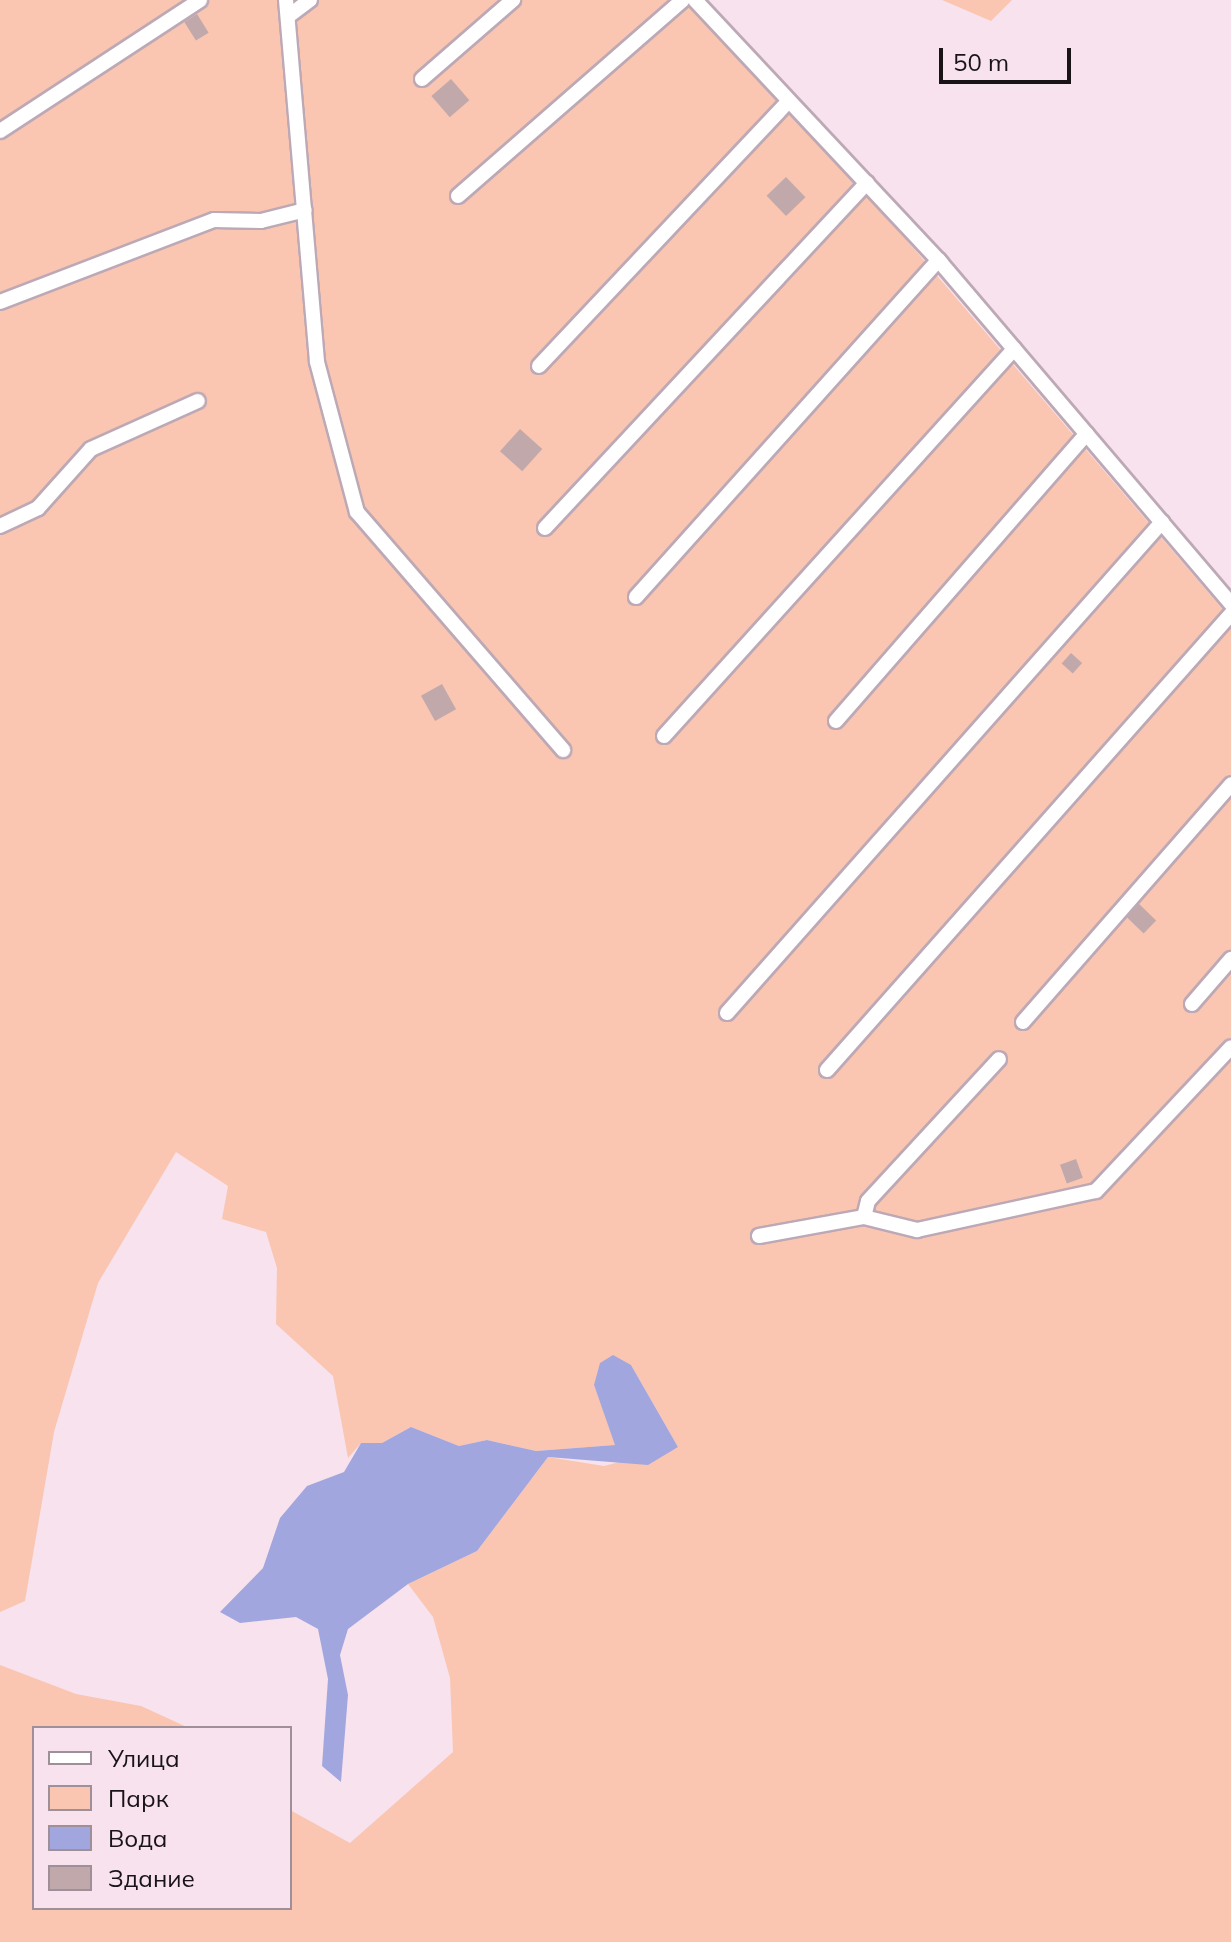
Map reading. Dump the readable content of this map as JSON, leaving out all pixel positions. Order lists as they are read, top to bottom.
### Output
{
  "legend": [
    "Улица",
    "Парк",
    "Вода",
    "Здание"
  ],
  "scale_bar": "50 m"
}
